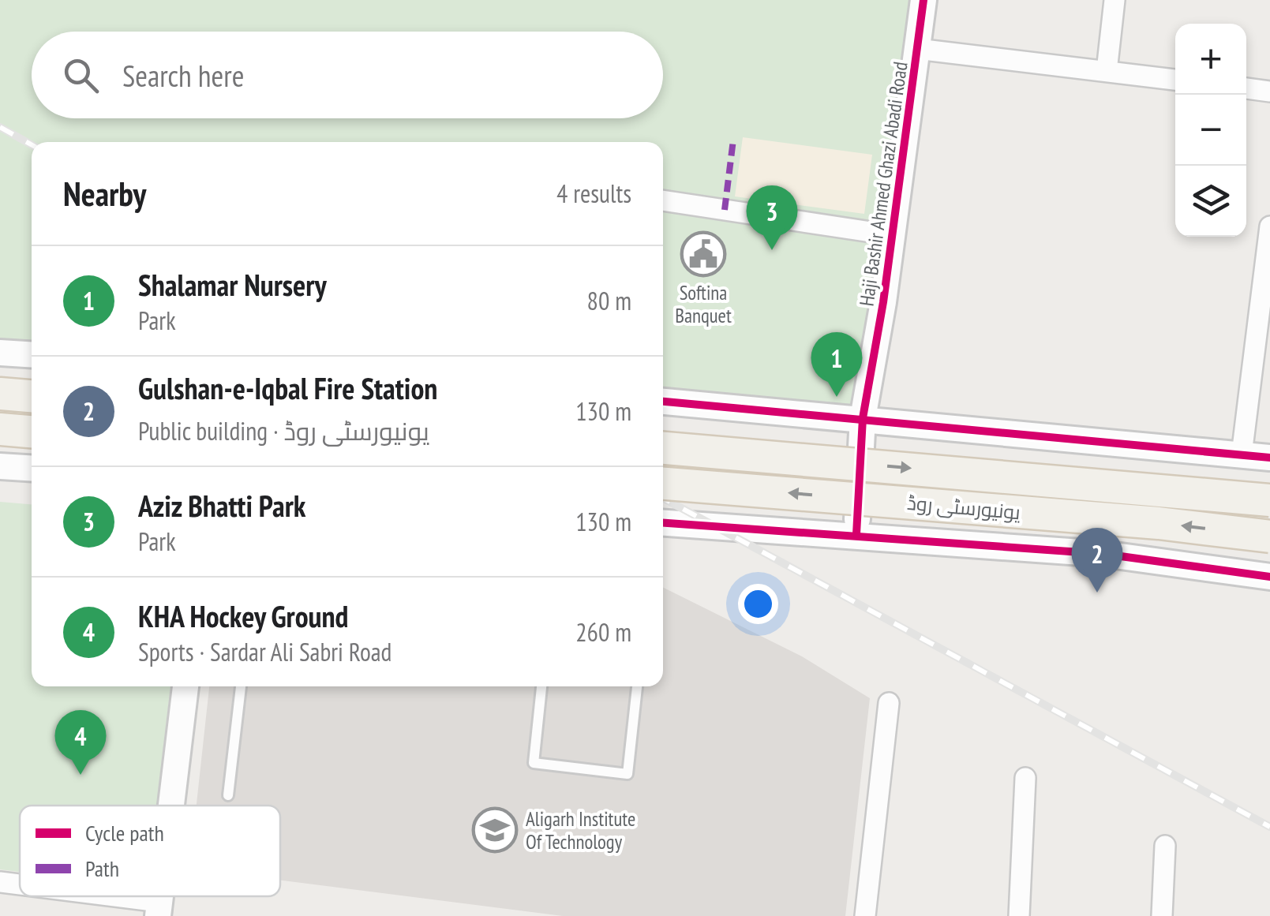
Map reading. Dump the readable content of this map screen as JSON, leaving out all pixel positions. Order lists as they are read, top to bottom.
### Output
{
  "streets": {
    "main road": ["یونیورسٹی روڈ"],
    "street": ["Haji Bashir Ahmed Ghazi Abadi Road"]
  },
  "places": {
    "public building": ["Softina Banquet"],
    "school or university": ["Aligarh Institute Of Technology"]
  },
  "legend": ["Cycle path", "Path"],
  "page": {
    "map_buttons": ["+", "−"],
    "search": "Search here",
    "heading": ["Nearby", "4 results"],
    "pins": [
      "3",
      "1",
      "2",
      "4"
    ],
    "list": [
      {
        "mark": "1",
        "name": "Shalamar Nursery",
        "note": "Park",
        "value": "80 m"
      },
      {
        "mark": "2",
        "name": "Gulshan-e-Iqbal Fire Station",
        "note": "Public building · یونیورسٹی روڈ",
        "value": "130 m"
      },
      {
        "mark": "3",
        "name": "Aziz Bhatti Park",
        "note": "Park",
        "value": "130 m"
      },
      {
        "mark": "4",
        "name": "KHA Hockey Ground",
        "note": "Sports · Sardar Ali Sabri Road",
        "value": "260 m"
      }
    ]
  }
}
